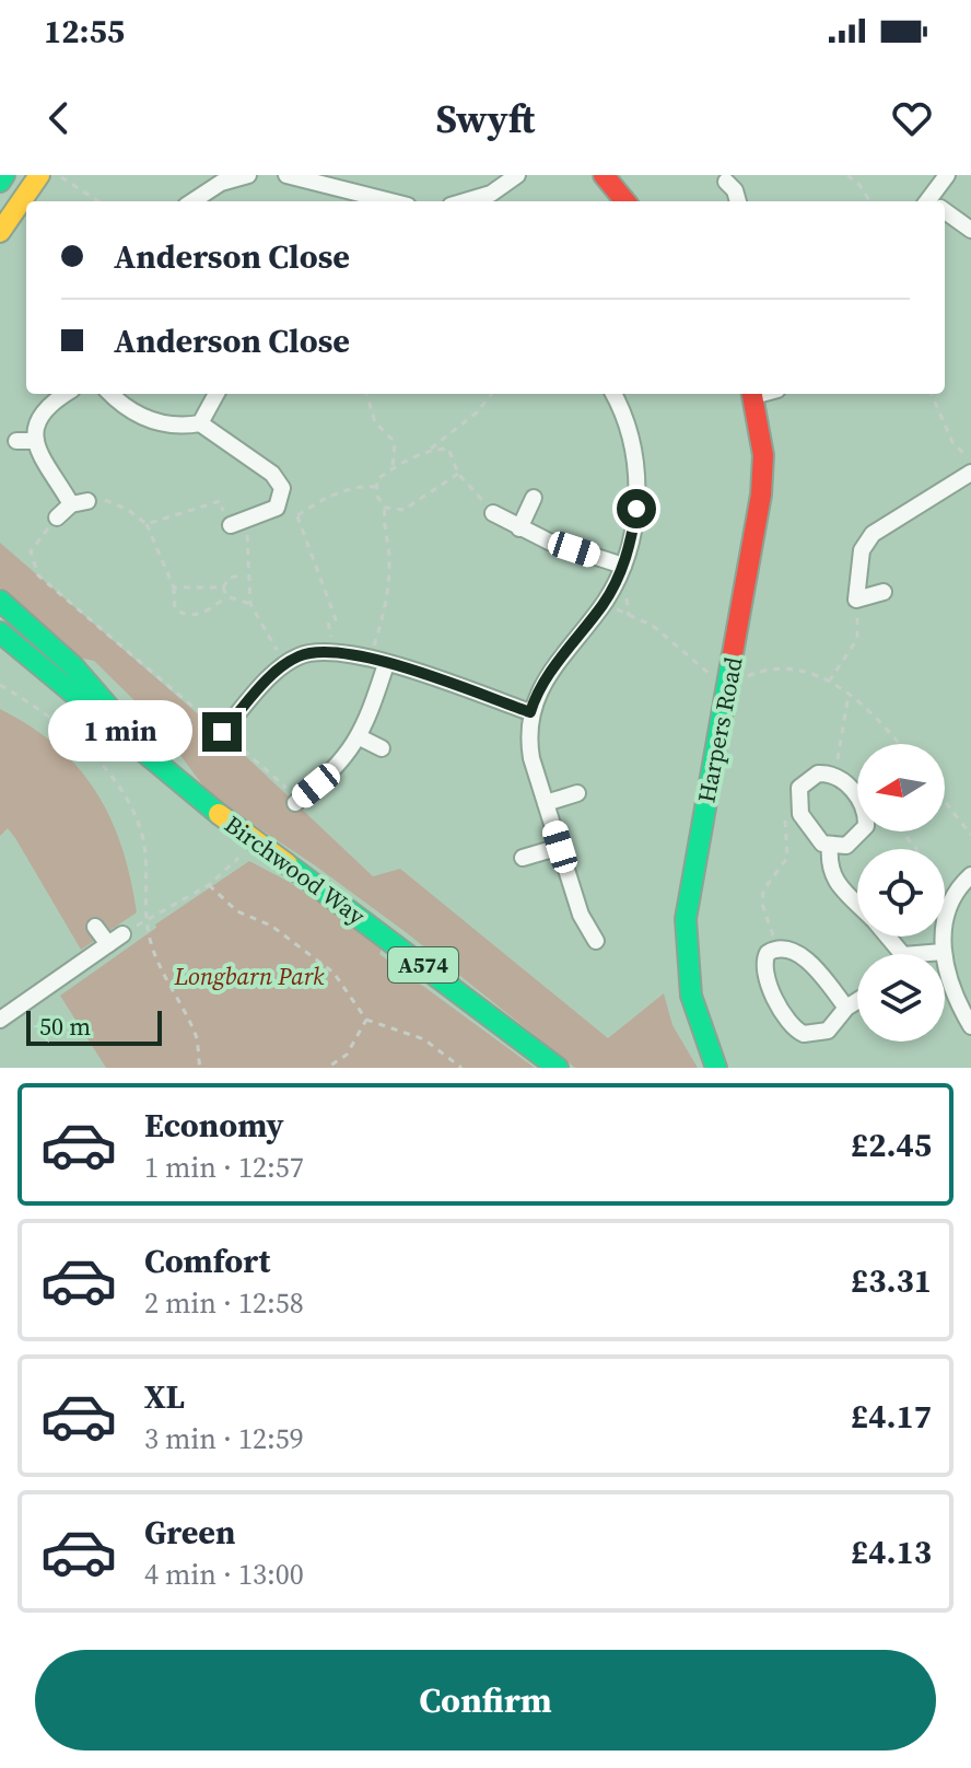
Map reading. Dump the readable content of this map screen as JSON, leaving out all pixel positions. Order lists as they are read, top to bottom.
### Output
{
  "streets": {
    "main road": ["Harpers Road", "Birchwood Way", "A574"]
  },
  "parks": ["Longbarn Park"],
  "scale_bar": "50 m",
  "north": "left",
  "page": {
    "status": "12:55",
    "header": "Swyft",
    "banner": ["Anderson Close", "Anderson Close"],
    "bubble": "1 min",
    "scale": "50 m",
    "list": [
      {
        "name": "Economy",
        "note": "1 min · 12:57",
        "value": "£2.45"
      },
      {
        "name": "Comfort",
        "note": "2 min · 12:58",
        "value": "£3.31"
      },
      {
        "name": "XL",
        "note": "3 min · 12:59",
        "value": "£4.17"
      },
      {
        "name": "Green",
        "note": "4 min · 13:00",
        "value": "£4.13"
      }
    ],
    "buttons": "Confirm"
  }
}
